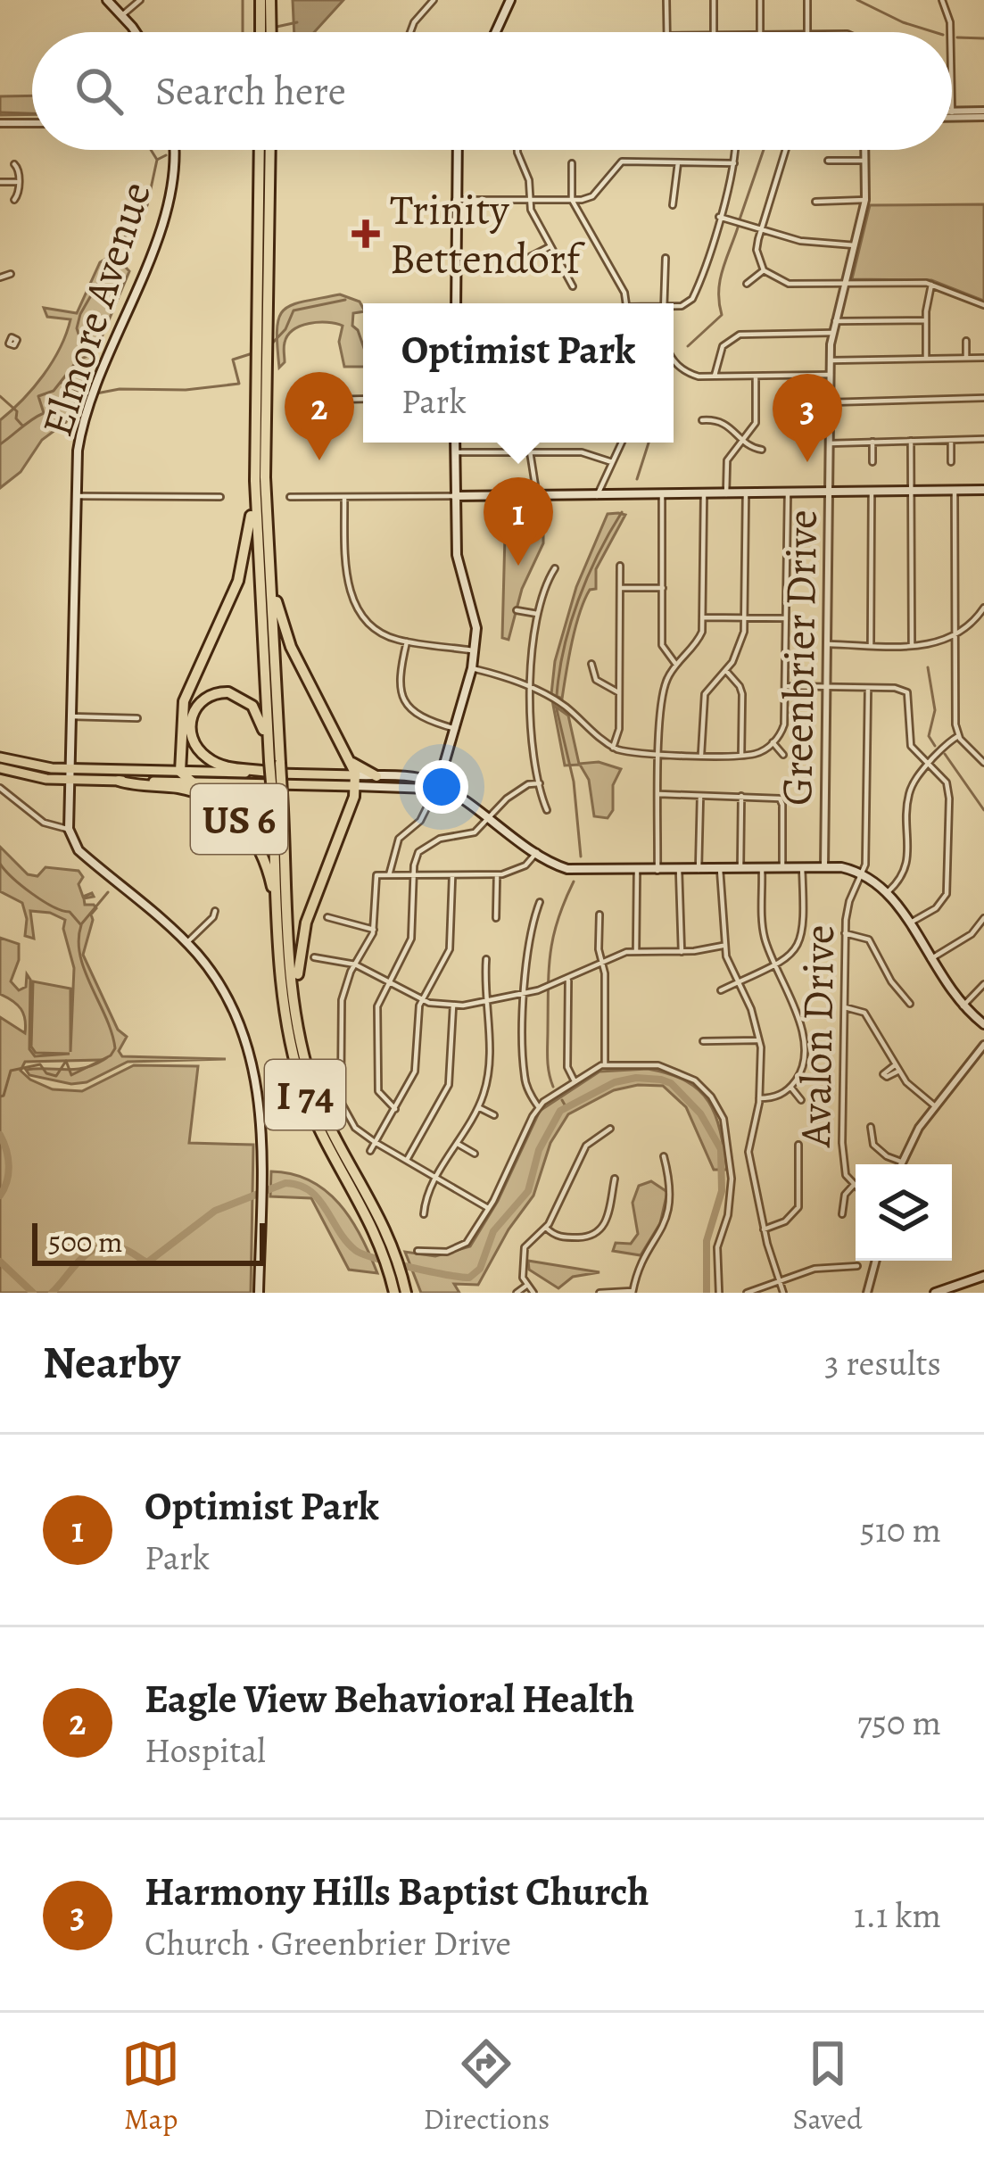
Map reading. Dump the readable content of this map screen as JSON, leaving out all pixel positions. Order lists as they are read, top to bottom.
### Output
{
  "streets": {
    "highway": ["US 6", "I 74"],
    "main road": ["Elmore Avenue"],
    "street": ["Greenbrier Drive", "Avalon Drive"]
  },
  "crossings": [
    ["Elmore Avenue", "US 6"],
    ["US 6", "I 74"]
  ],
  "places": {
    "health": ["Trinity Bettendorf"]
  },
  "scale_bar": "500 m",
  "page": {
    "search": "Search here",
    "popup": ["Optimist Park", "Park"],
    "pins": ["2", "3", "1"],
    "scale": "500 m",
    "heading": ["Nearby", "3 results"],
    "list": [
      {
        "mark": "1",
        "name": "Optimist Park",
        "note": "Park",
        "value": "510 m"
      },
      {
        "mark": "2",
        "name": "Eagle View Behavioral Health",
        "note": "Hospital",
        "value": "750 m"
      },
      {
        "mark": "3",
        "name": "Harmony Hills Baptist Church",
        "note": "Church · Greenbrier Drive",
        "value": "1.1 km"
      }
    ],
    "nav": ["Map", "Directions", "Saved"]
  }
}
